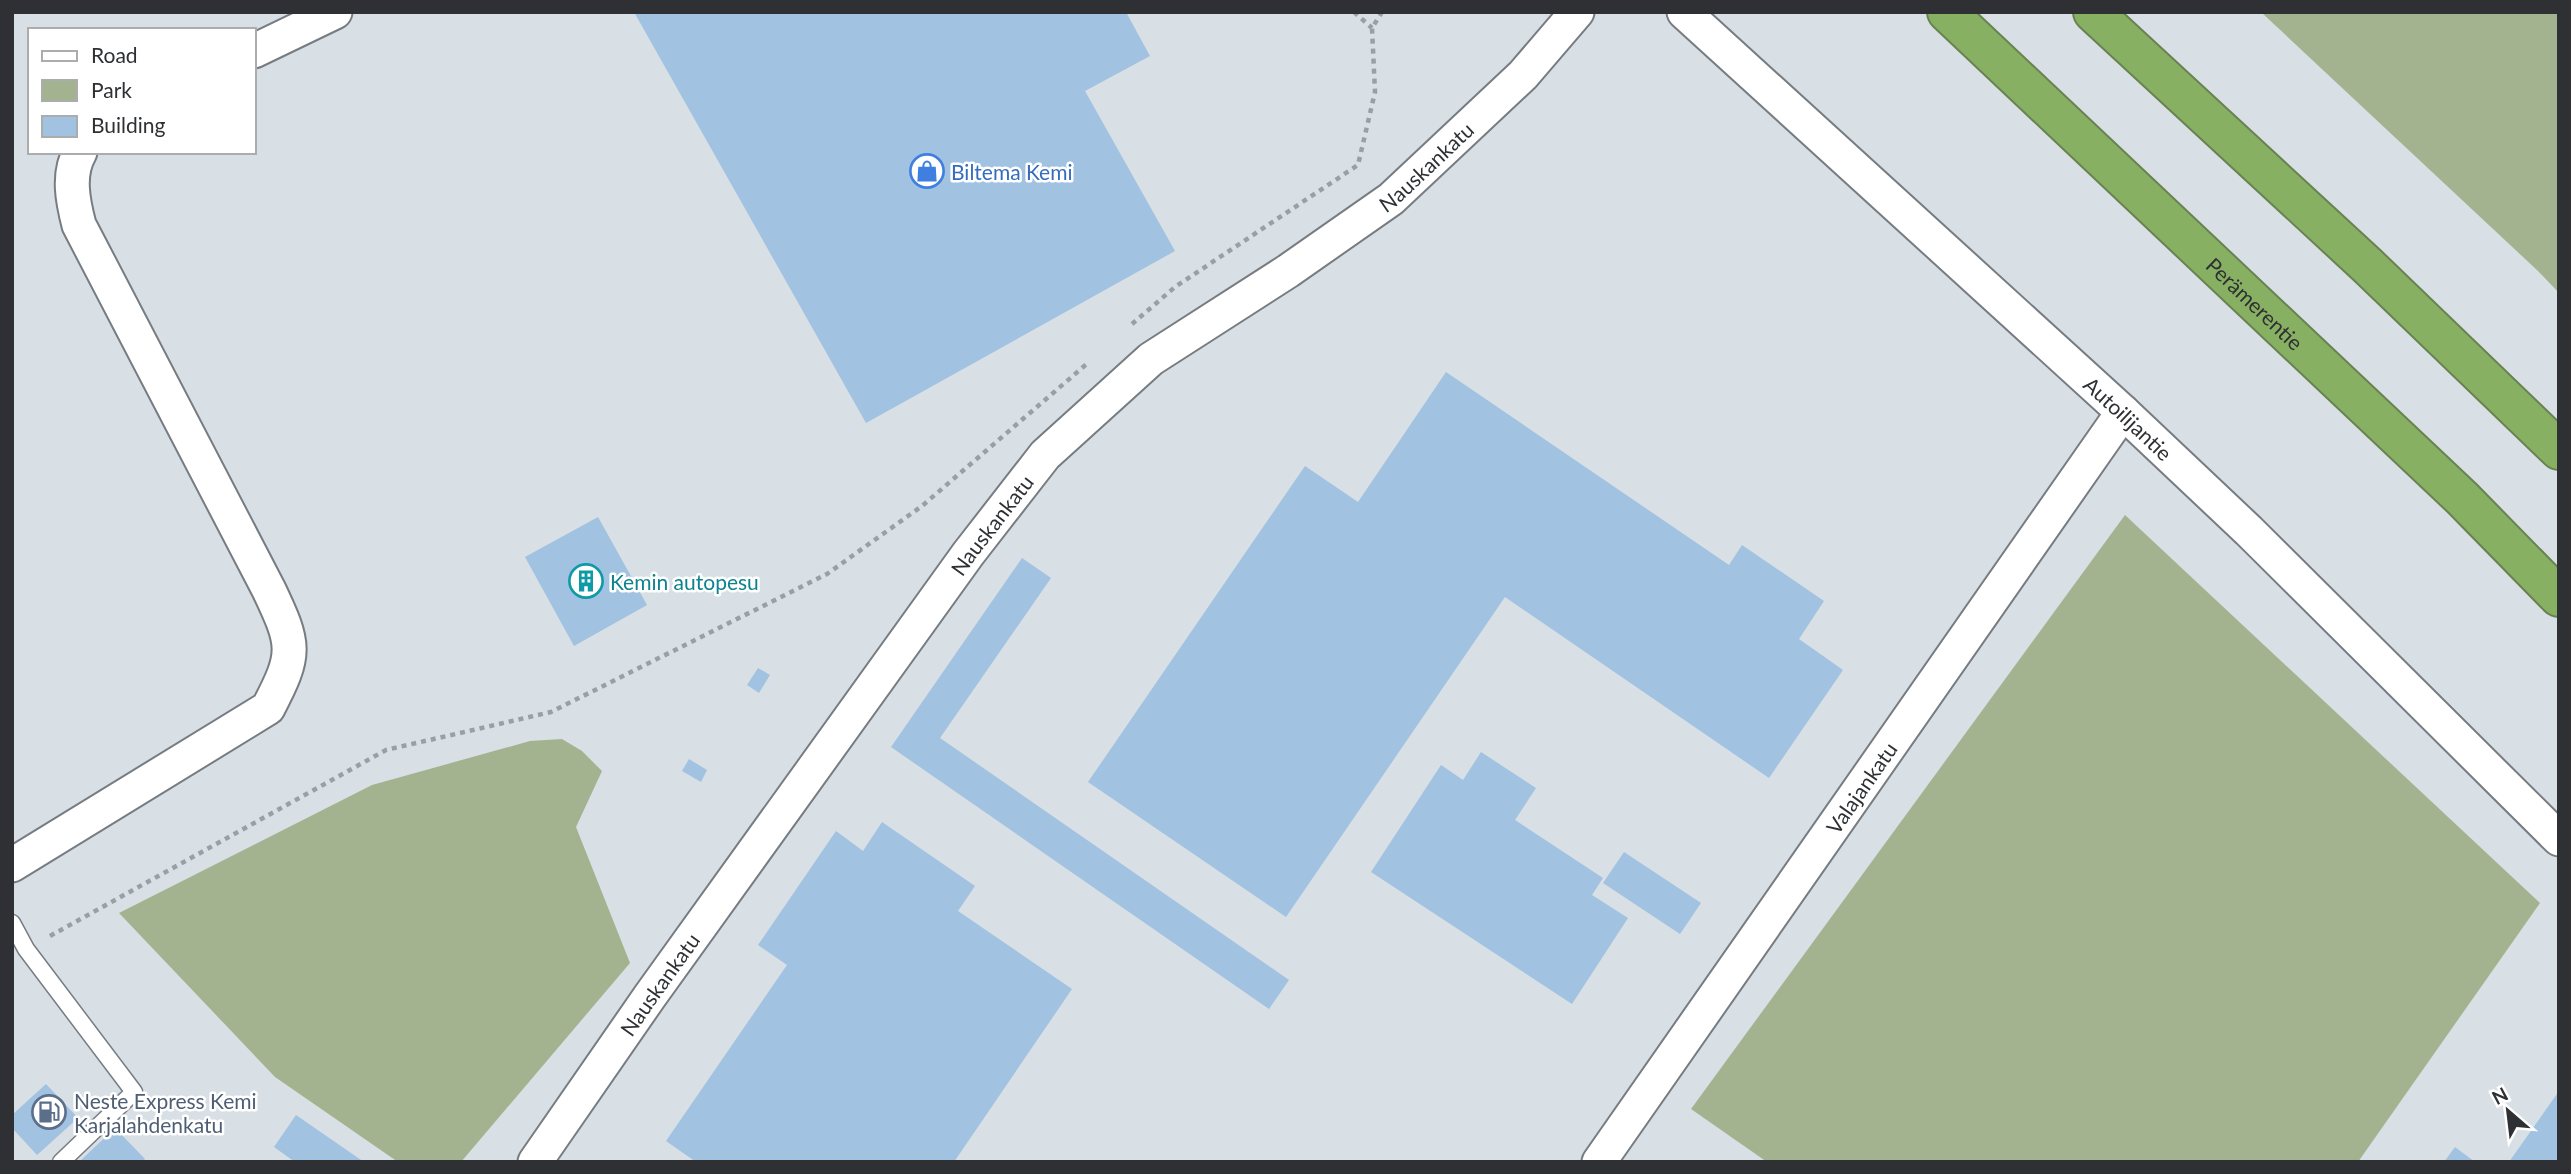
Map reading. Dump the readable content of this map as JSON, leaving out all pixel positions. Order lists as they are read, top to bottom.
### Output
{
  "streets": {
    "highway": ["Perämerentie"],
    "street": ["Nauskankatu", "Autoilijantie", "Valajankatu"]
  },
  "crossings": [
    ["Autoilijantie", "Valajankatu"]
  ],
  "places": {
    "shop": ["Biltema Kemi"],
    "building": ["Kemin autopesu"],
    "fuel station": ["Neste Express Kemi Karjalahdenkatu"]
  },
  "legend": ["Road", "Park", "Building"],
  "north": "top left"
}
